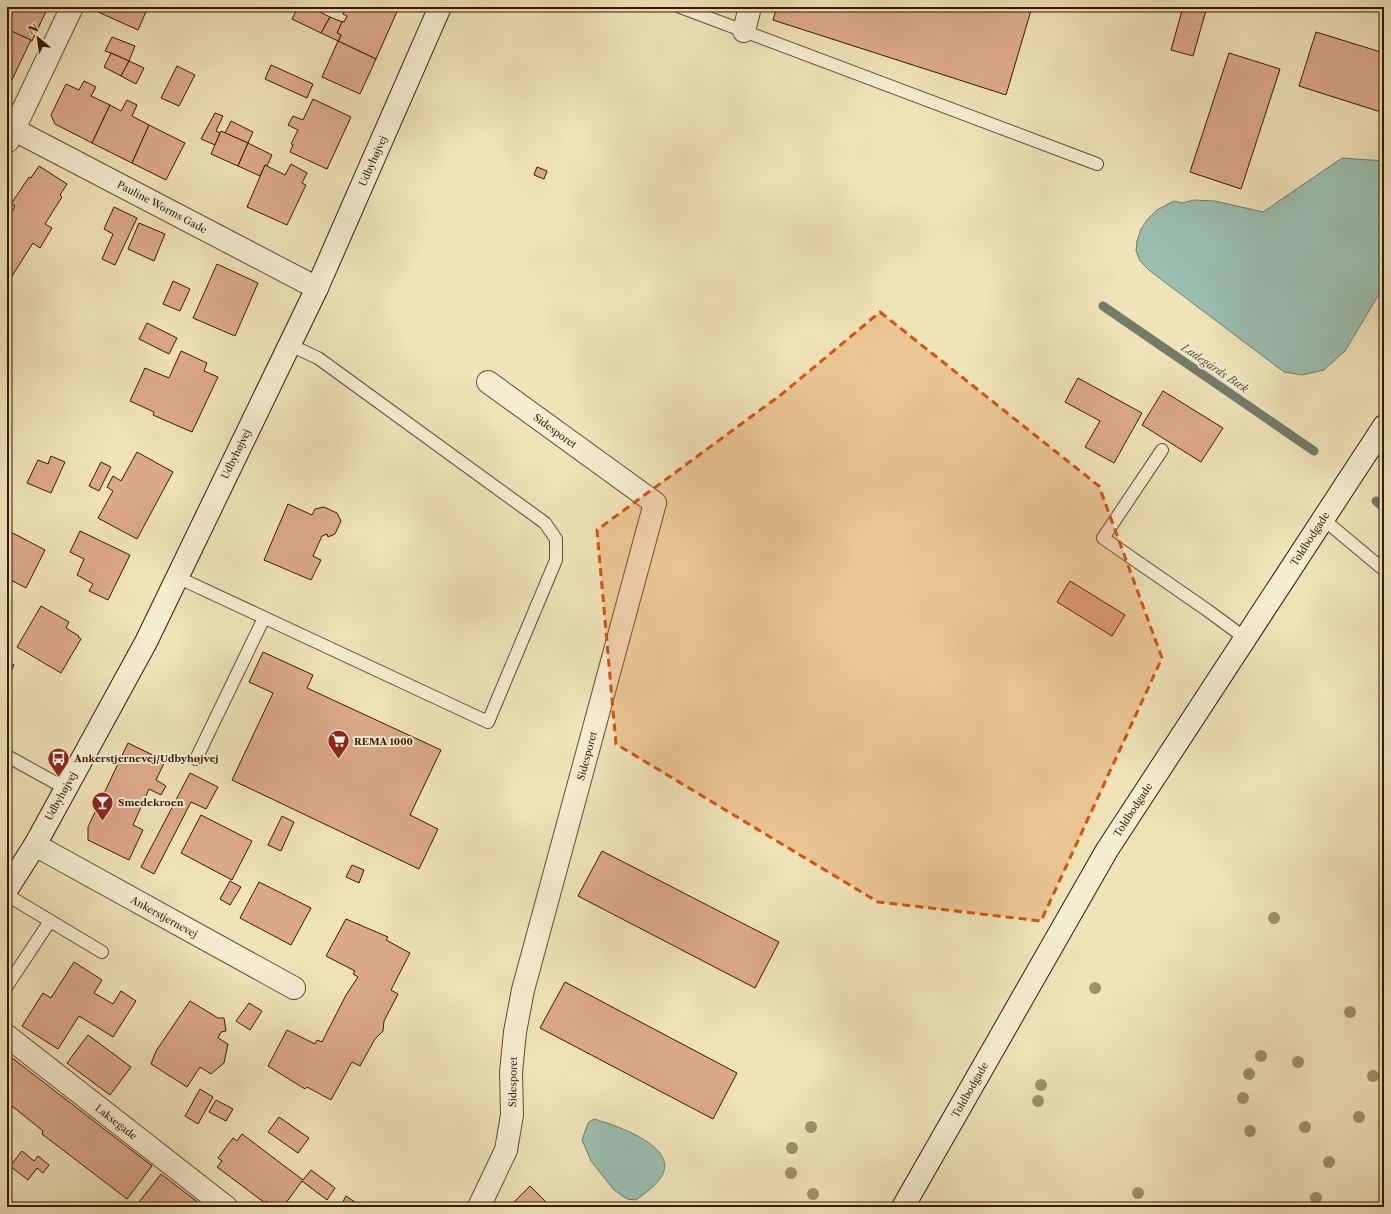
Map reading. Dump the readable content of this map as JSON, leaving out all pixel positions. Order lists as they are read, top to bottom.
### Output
{
  "streets": {
    "street": [
      "Udbyhøjvej",
      "Pauline Worms Gade",
      "Sidesporet",
      "Toldbodgade",
      "Ankerstjernevej",
      "Laksegade"
    ]
  },
  "crossings": [
    ["Udbyhøjvej", "Pauline Worms Gade"],
    ["Udbyhøjvej", "Ankerstjernevej"]
  ],
  "water": ["Ladegårds Bæk"],
  "places": {
    "supermarket": ["REMA 1000"],
    "bus stop": ["Ankerstjernevej/Udbyhøjvej"],
    "bar": ["Smedekroen"]
  },
  "north": "top left"
}
